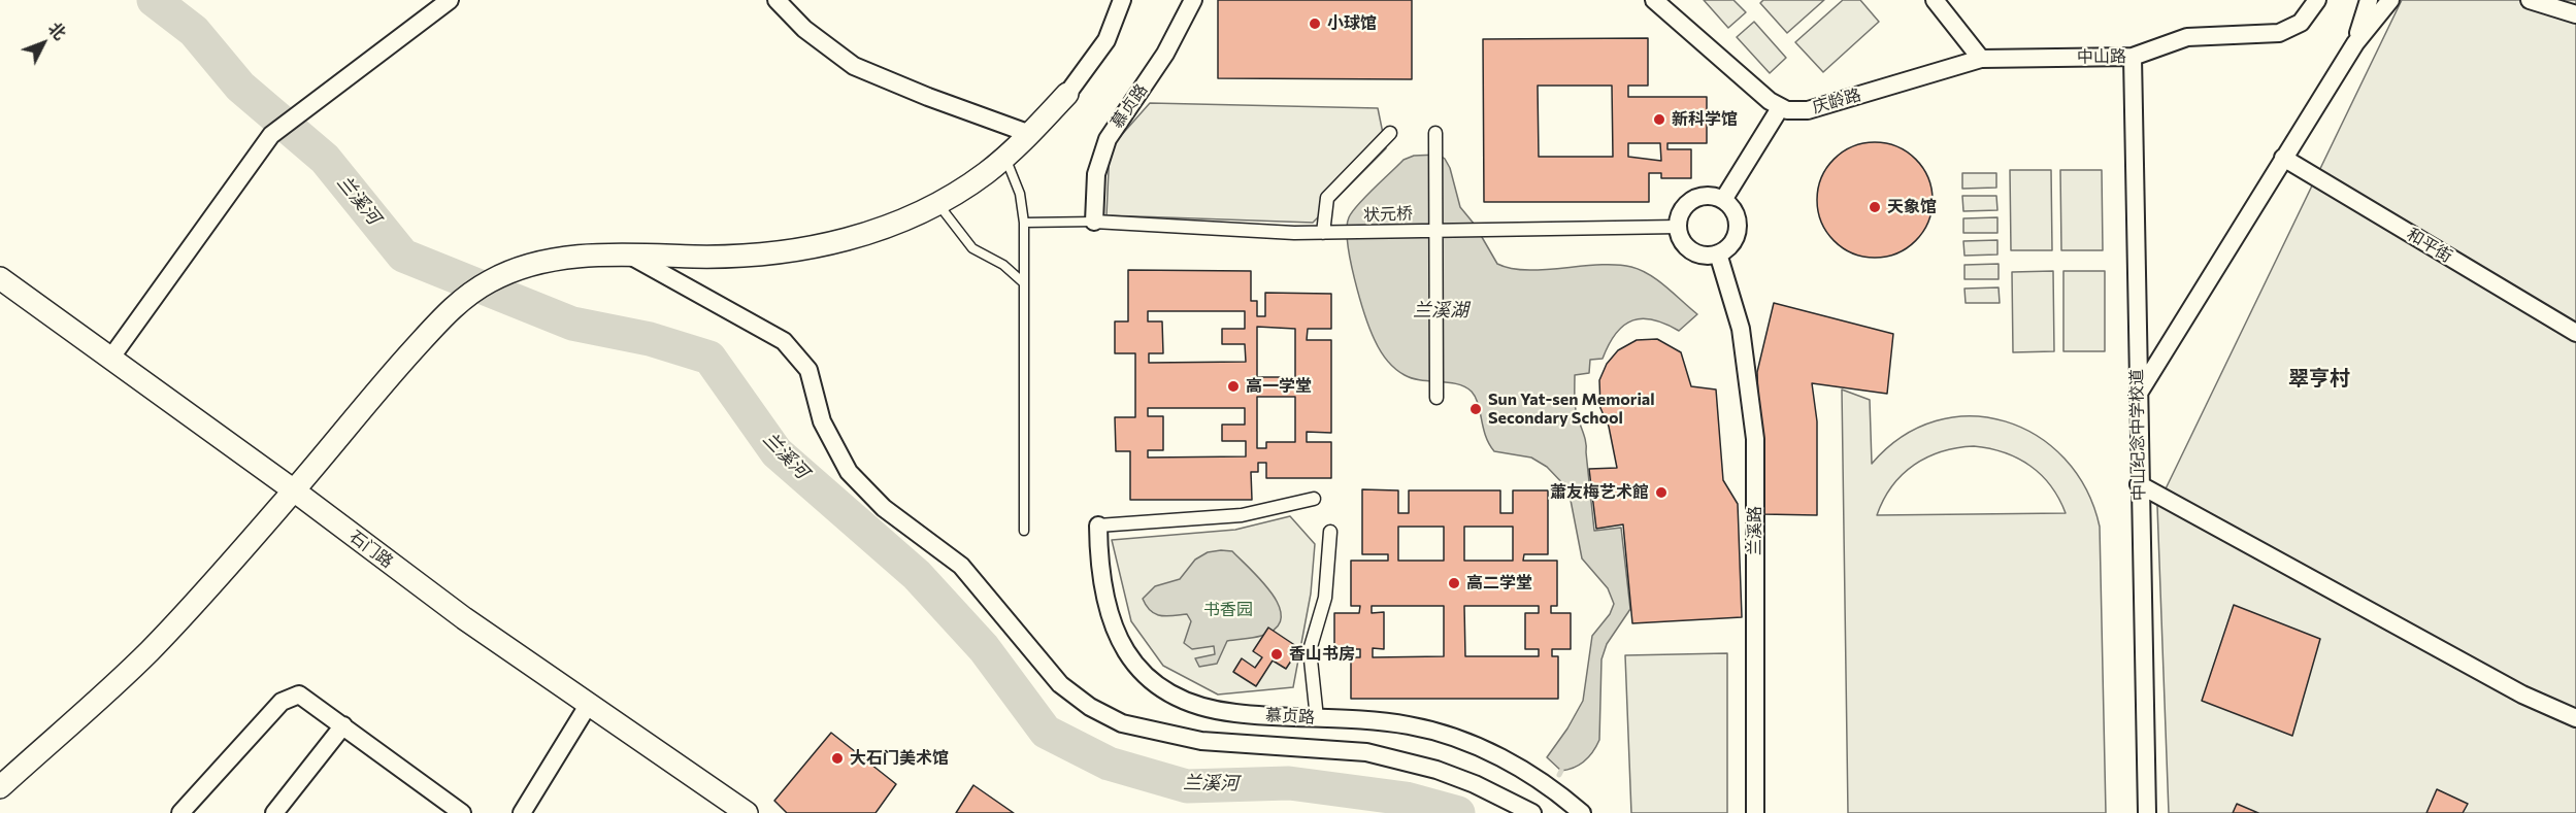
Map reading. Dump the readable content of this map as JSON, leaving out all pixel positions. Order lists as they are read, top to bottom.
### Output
{
  "streets": {
    "street": [
      "中山路",
      "庆龄路",
      "慕贞路",
      "状元桥",
      "和平街",
      "中山纪念中学校道",
      "兰溪路",
      "石门路"
    ]
  },
  "crossings": [
    ["中山路", "庆龄路"],
    ["中山路", "中山纪念中学校道"],
    ["慕贞路", "状元桥"],
    ["状元桥", "兰溪路"]
  ],
  "districts": ["翠亨村"],
  "water": ["兰溪河", "兰溪湖"],
  "parks": ["书香园"],
  "places": [
    "小球馆",
    "新科学馆",
    "天象馆",
    "高一学堂",
    "Sun Yat-sen Memorial Secondary School",
    "蕭友梅艺术館",
    "高二学堂",
    "香山书房",
    "大石门美术馆"
  ],
  "north": "top right"
}
